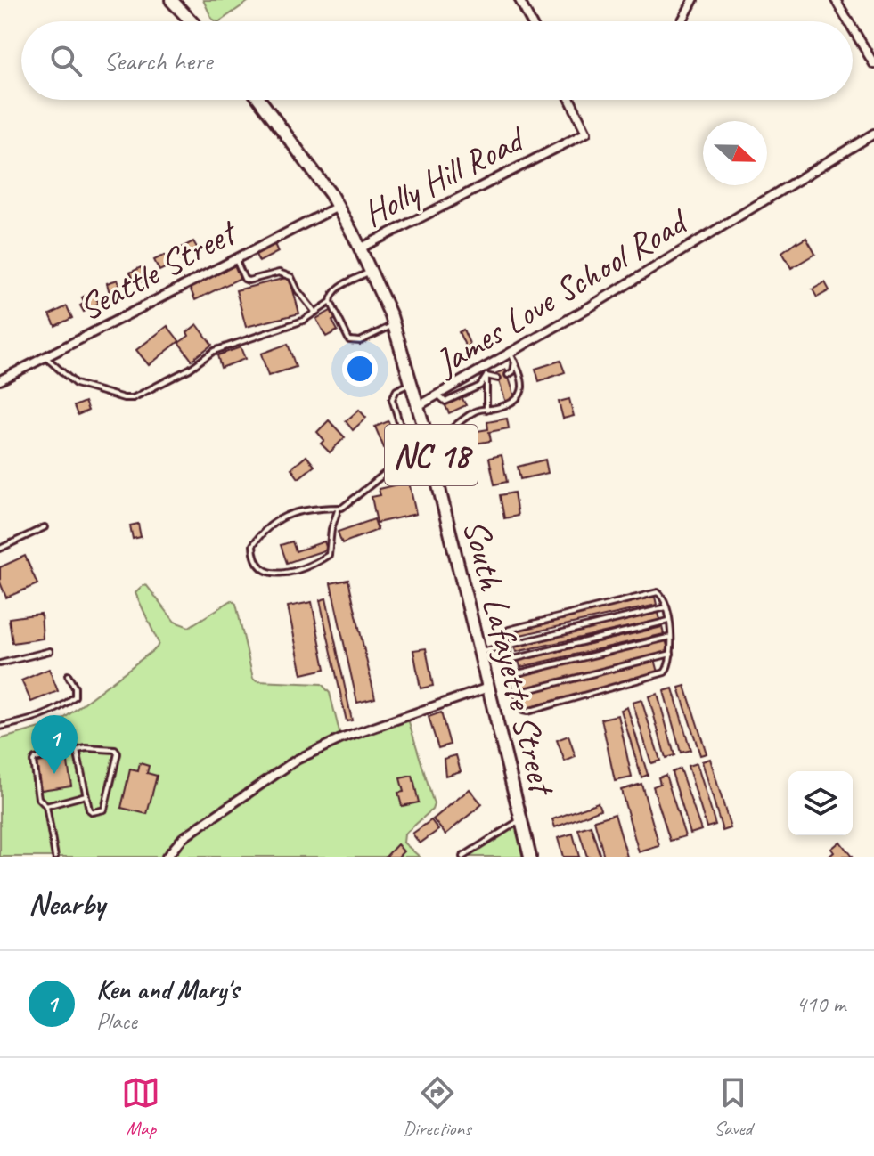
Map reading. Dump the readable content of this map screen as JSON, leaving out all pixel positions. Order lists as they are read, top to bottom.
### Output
{
  "streets": {
    "main road": ["NC 18", "South Lafayette Street"],
    "street": ["Holly Hill Road", "Seattle Street", "James Love School Road"]
  },
  "crossings": [
    ["Holly Hill Road", "South Lafayette Street"],
    ["Seattle Street", "South Lafayette Street"],
    ["James Love School Road", "South Lafayette Street"]
  ],
  "north": "right",
  "page": {
    "search": "Search here",
    "pins": "1",
    "heading": "Nearby",
    "list": [
      {
        "mark": "1",
        "name": "Ken and Mary's",
        "note": "Place",
        "value": "410 m"
      }
    ],
    "nav": ["Map", "Directions", "Saved"]
  }
}
